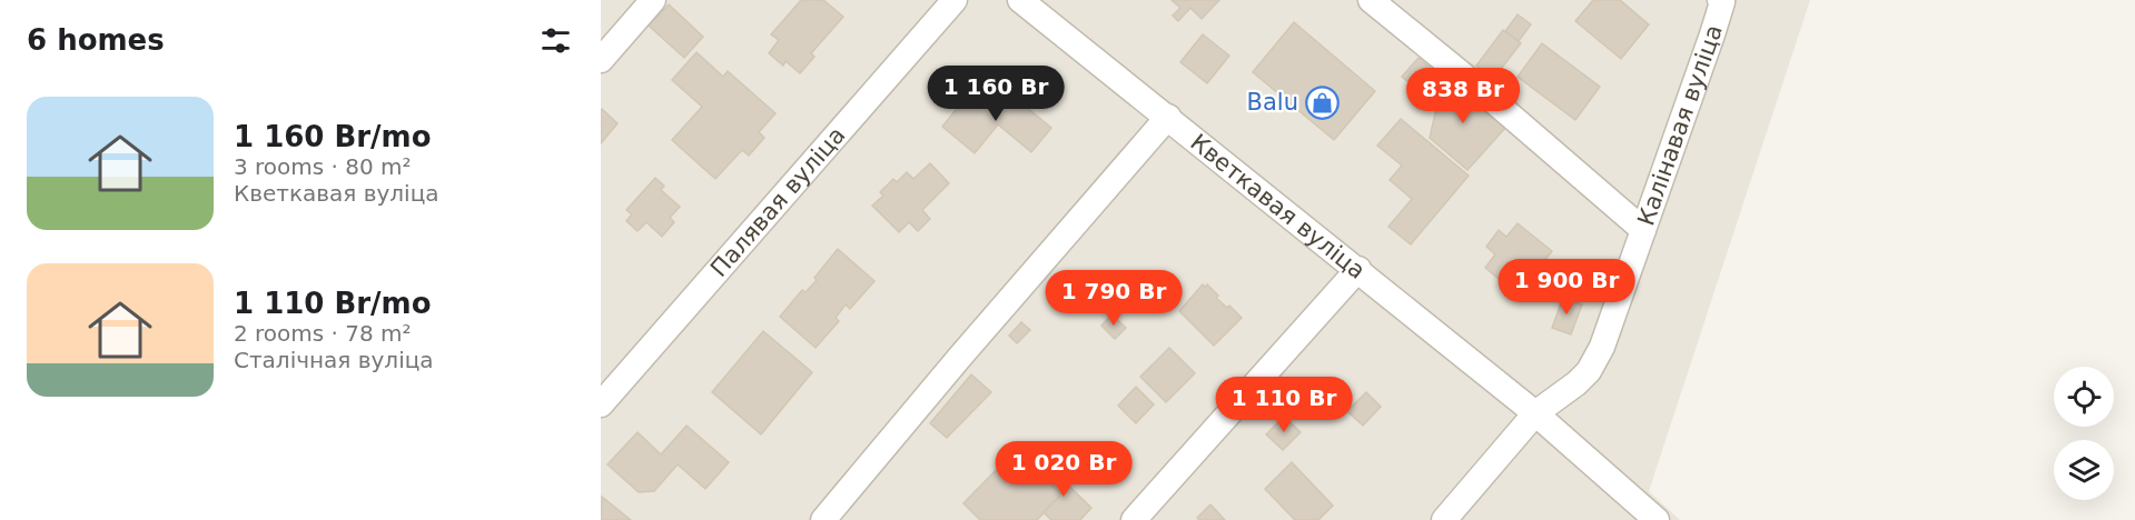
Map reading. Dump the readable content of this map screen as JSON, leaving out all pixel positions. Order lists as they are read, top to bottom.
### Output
{
  "streets": {
    "street": ["Калінавая вуліца", "Палявая вуліца", "Кветкавая вуліца"]
  },
  "crossings": [
    ["Калінавая вуліца", "Кветкавая вуліца"]
  ],
  "places": {
    "shop": ["Balu"]
  },
  "page": {
    "heading": "6 homes",
    "price": [
      "1 160 Br",
      "838 Br",
      "1 900 Br",
      "1 790 Br",
      "1 110 Br",
      "1 020 Br"
    ],
    "list": [
      {
        "name": "1 160 Br/mo",
        "note": "3 rooms · 80 m² · Кветкавая вуліца"
      },
      {
        "name": "1 110 Br/mo",
        "note": "2 rooms · 78 m² · Сталічная вуліца"
      }
    ]
  }
}
